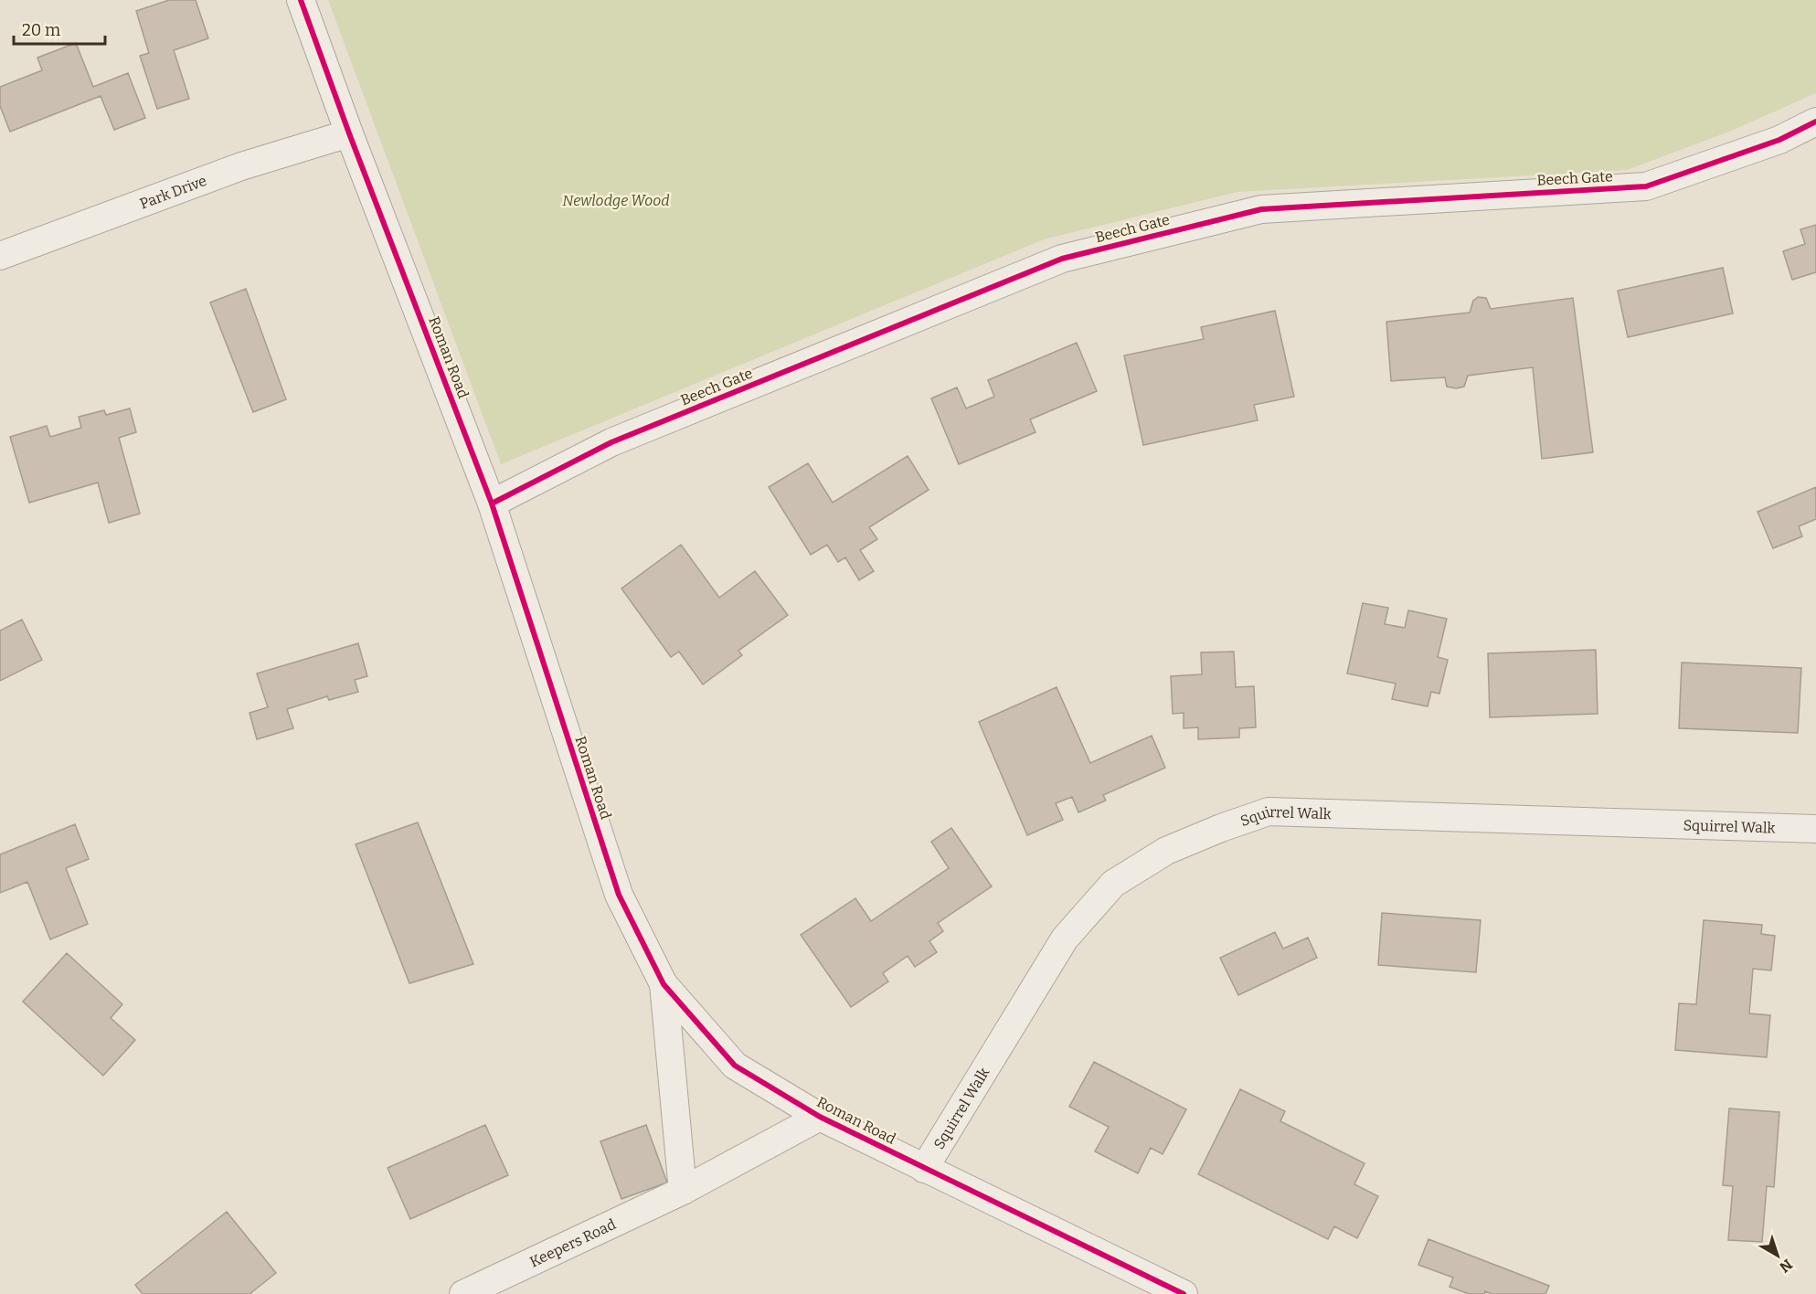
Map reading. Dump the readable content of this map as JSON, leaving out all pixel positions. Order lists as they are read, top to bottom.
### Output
{
  "streets": {
    "street": [
      "Beech Gate",
      "Park Drive",
      "Roman Road",
      "Squirrel Walk",
      "Keepers Road"
    ]
  },
  "crossings": [
    ["Beech Gate", "Roman Road"],
    ["Park Drive", "Roman Road"],
    ["Roman Road", "Squirrel Walk"],
    ["Roman Road", "Keepers Road"]
  ],
  "parks": ["Newlodge Wood"],
  "scale_bar": "20 m",
  "north": "bottom right"
}
